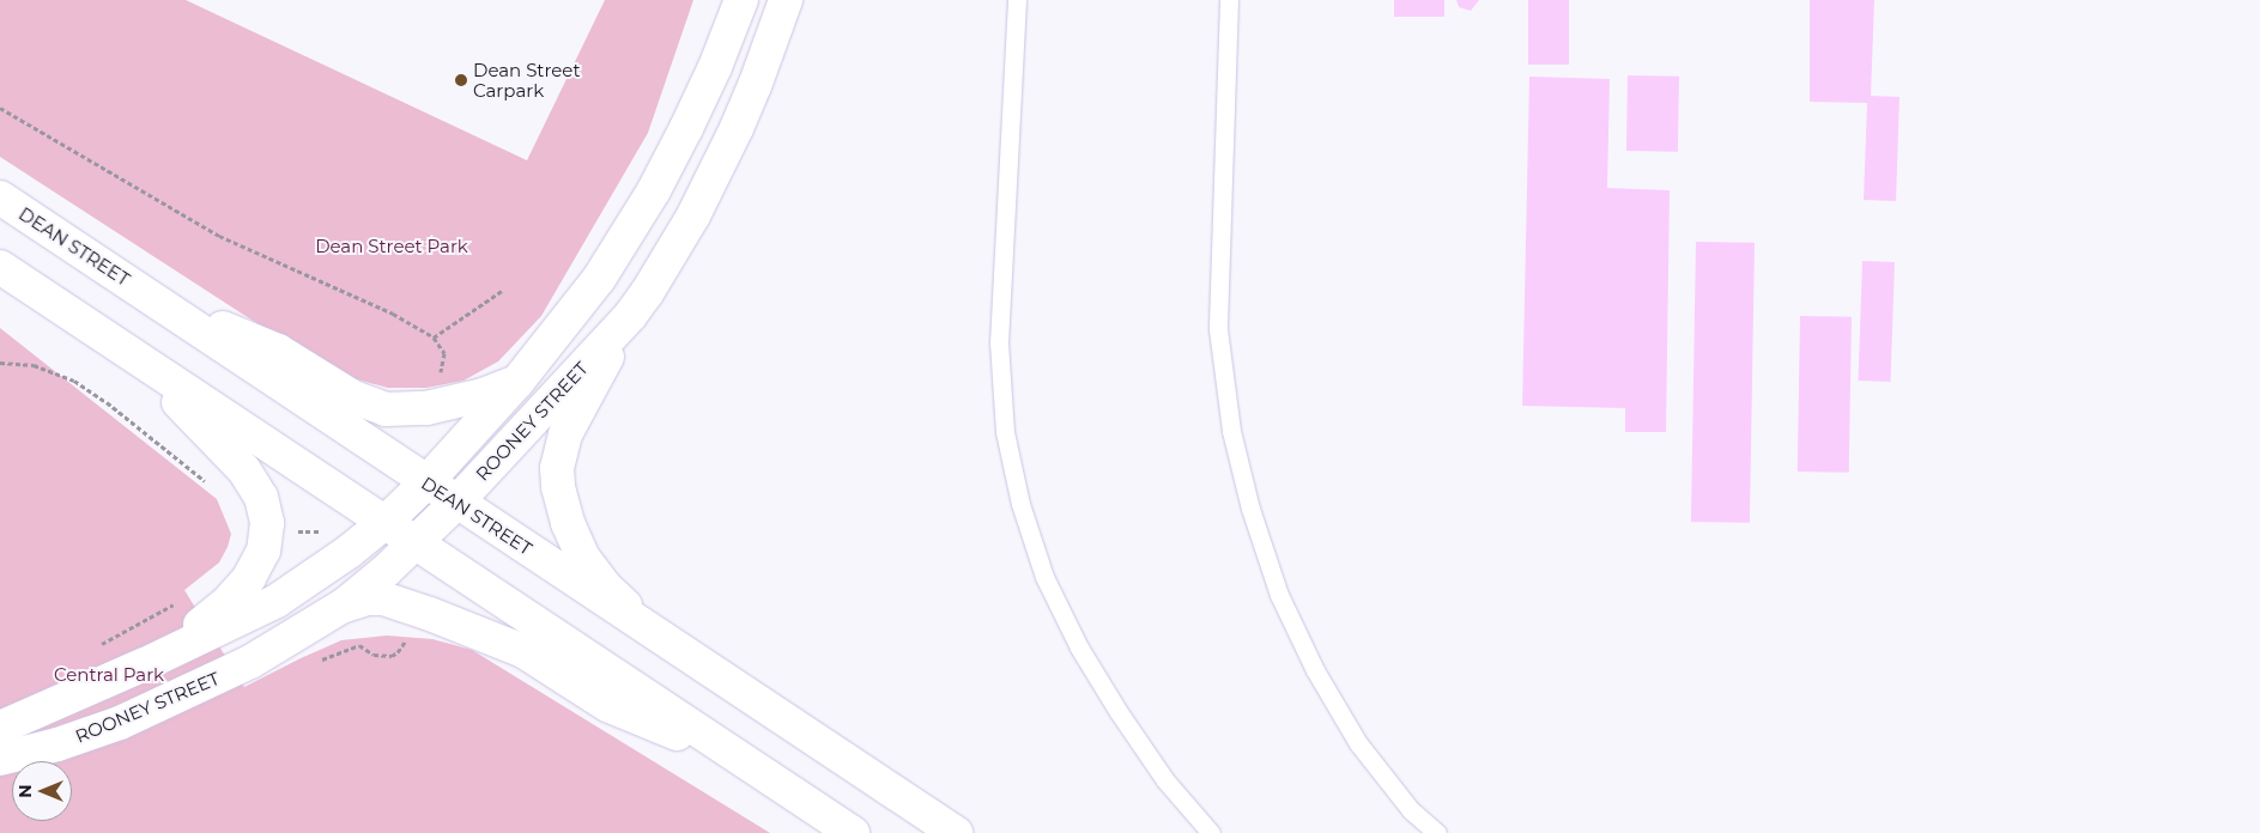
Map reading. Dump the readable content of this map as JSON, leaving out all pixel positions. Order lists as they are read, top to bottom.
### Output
{
  "streets": {
    "main road": ["DEAN STREET", "ROONEY STREET"]
  },
  "crossings": [
    ["DEAN STREET", "ROONEY STREET"]
  ],
  "parks": ["Dean Street Park", "Central Park"],
  "places": ["Dean Street Carpark"],
  "north": "left"
}
